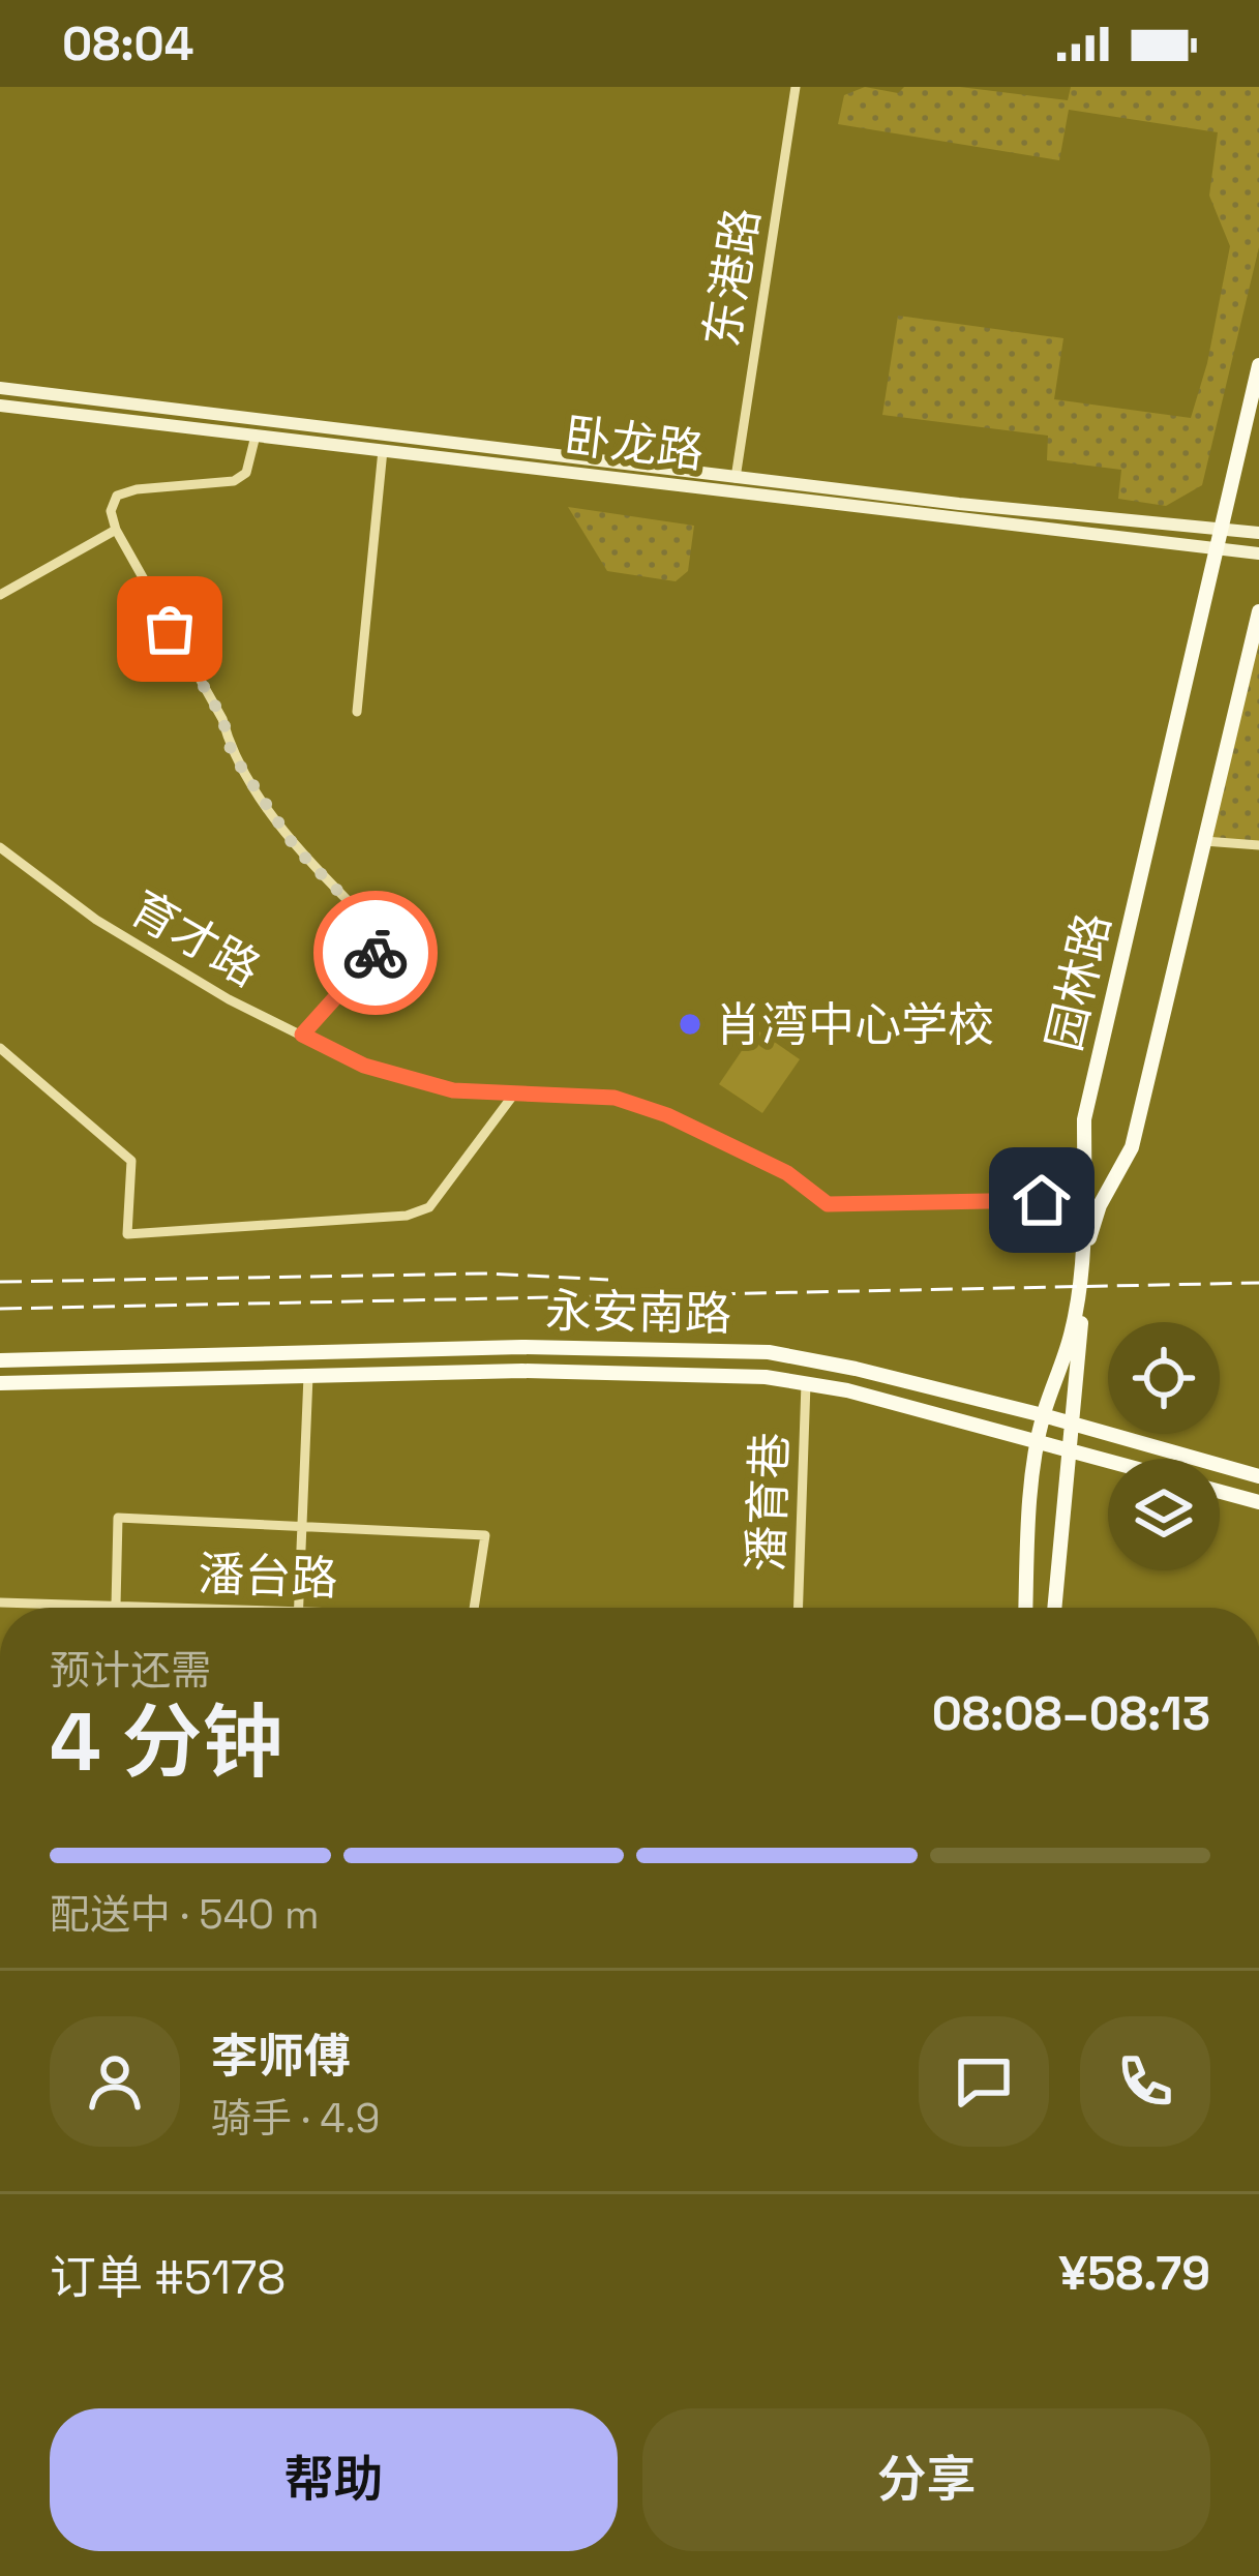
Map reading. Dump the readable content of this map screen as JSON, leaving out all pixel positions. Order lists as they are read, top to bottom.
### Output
{
  "streets": {
    "main road": ["卧龙路", "园林路", "永安南路"],
    "street": [
      "东港路",
      "育才路",
      "潘育巷",
      "潘台路"
    ]
  },
  "crossings": [
    ["东港路", "卧龙路"],
    ["卧龙路", "园林路"],
    ["育才路", "园林路"],
    ["园林路", "永安南路"],
    ["永安南路", "潘育巷"]
  ],
  "places": ["肖湾中心学校"],
  "page": {
    "status": "08:04",
    "heading": ["4 分钟", "预计还需", "08:08–08:13"],
    "panel": [
      "李师傅",
      "骑手 · 4.9",
      "订单 #5178",
      "¥58.79"
    ],
    "bar": "配送中 · 540 m",
    "buttons": ["帮助", "分享"]
  }
}
